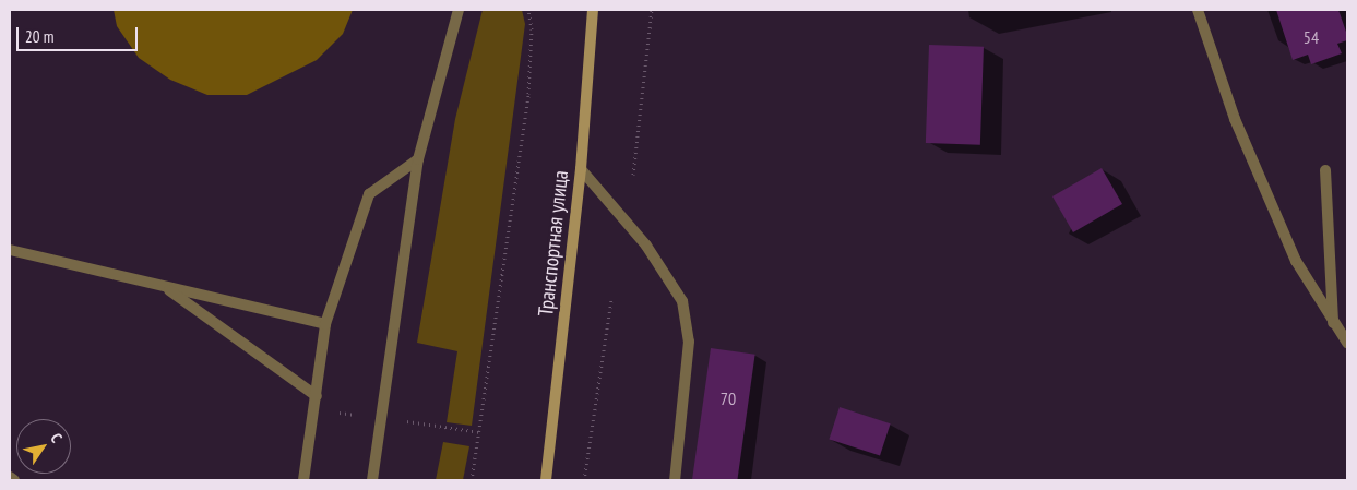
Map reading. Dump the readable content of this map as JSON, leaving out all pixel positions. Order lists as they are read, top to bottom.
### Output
{
  "streets": {
    "main road": ["Транспортная улица"]
  },
  "house_numbers": ["54", "70"],
  "scale_bar": "20 m",
  "north": "top right"
}
